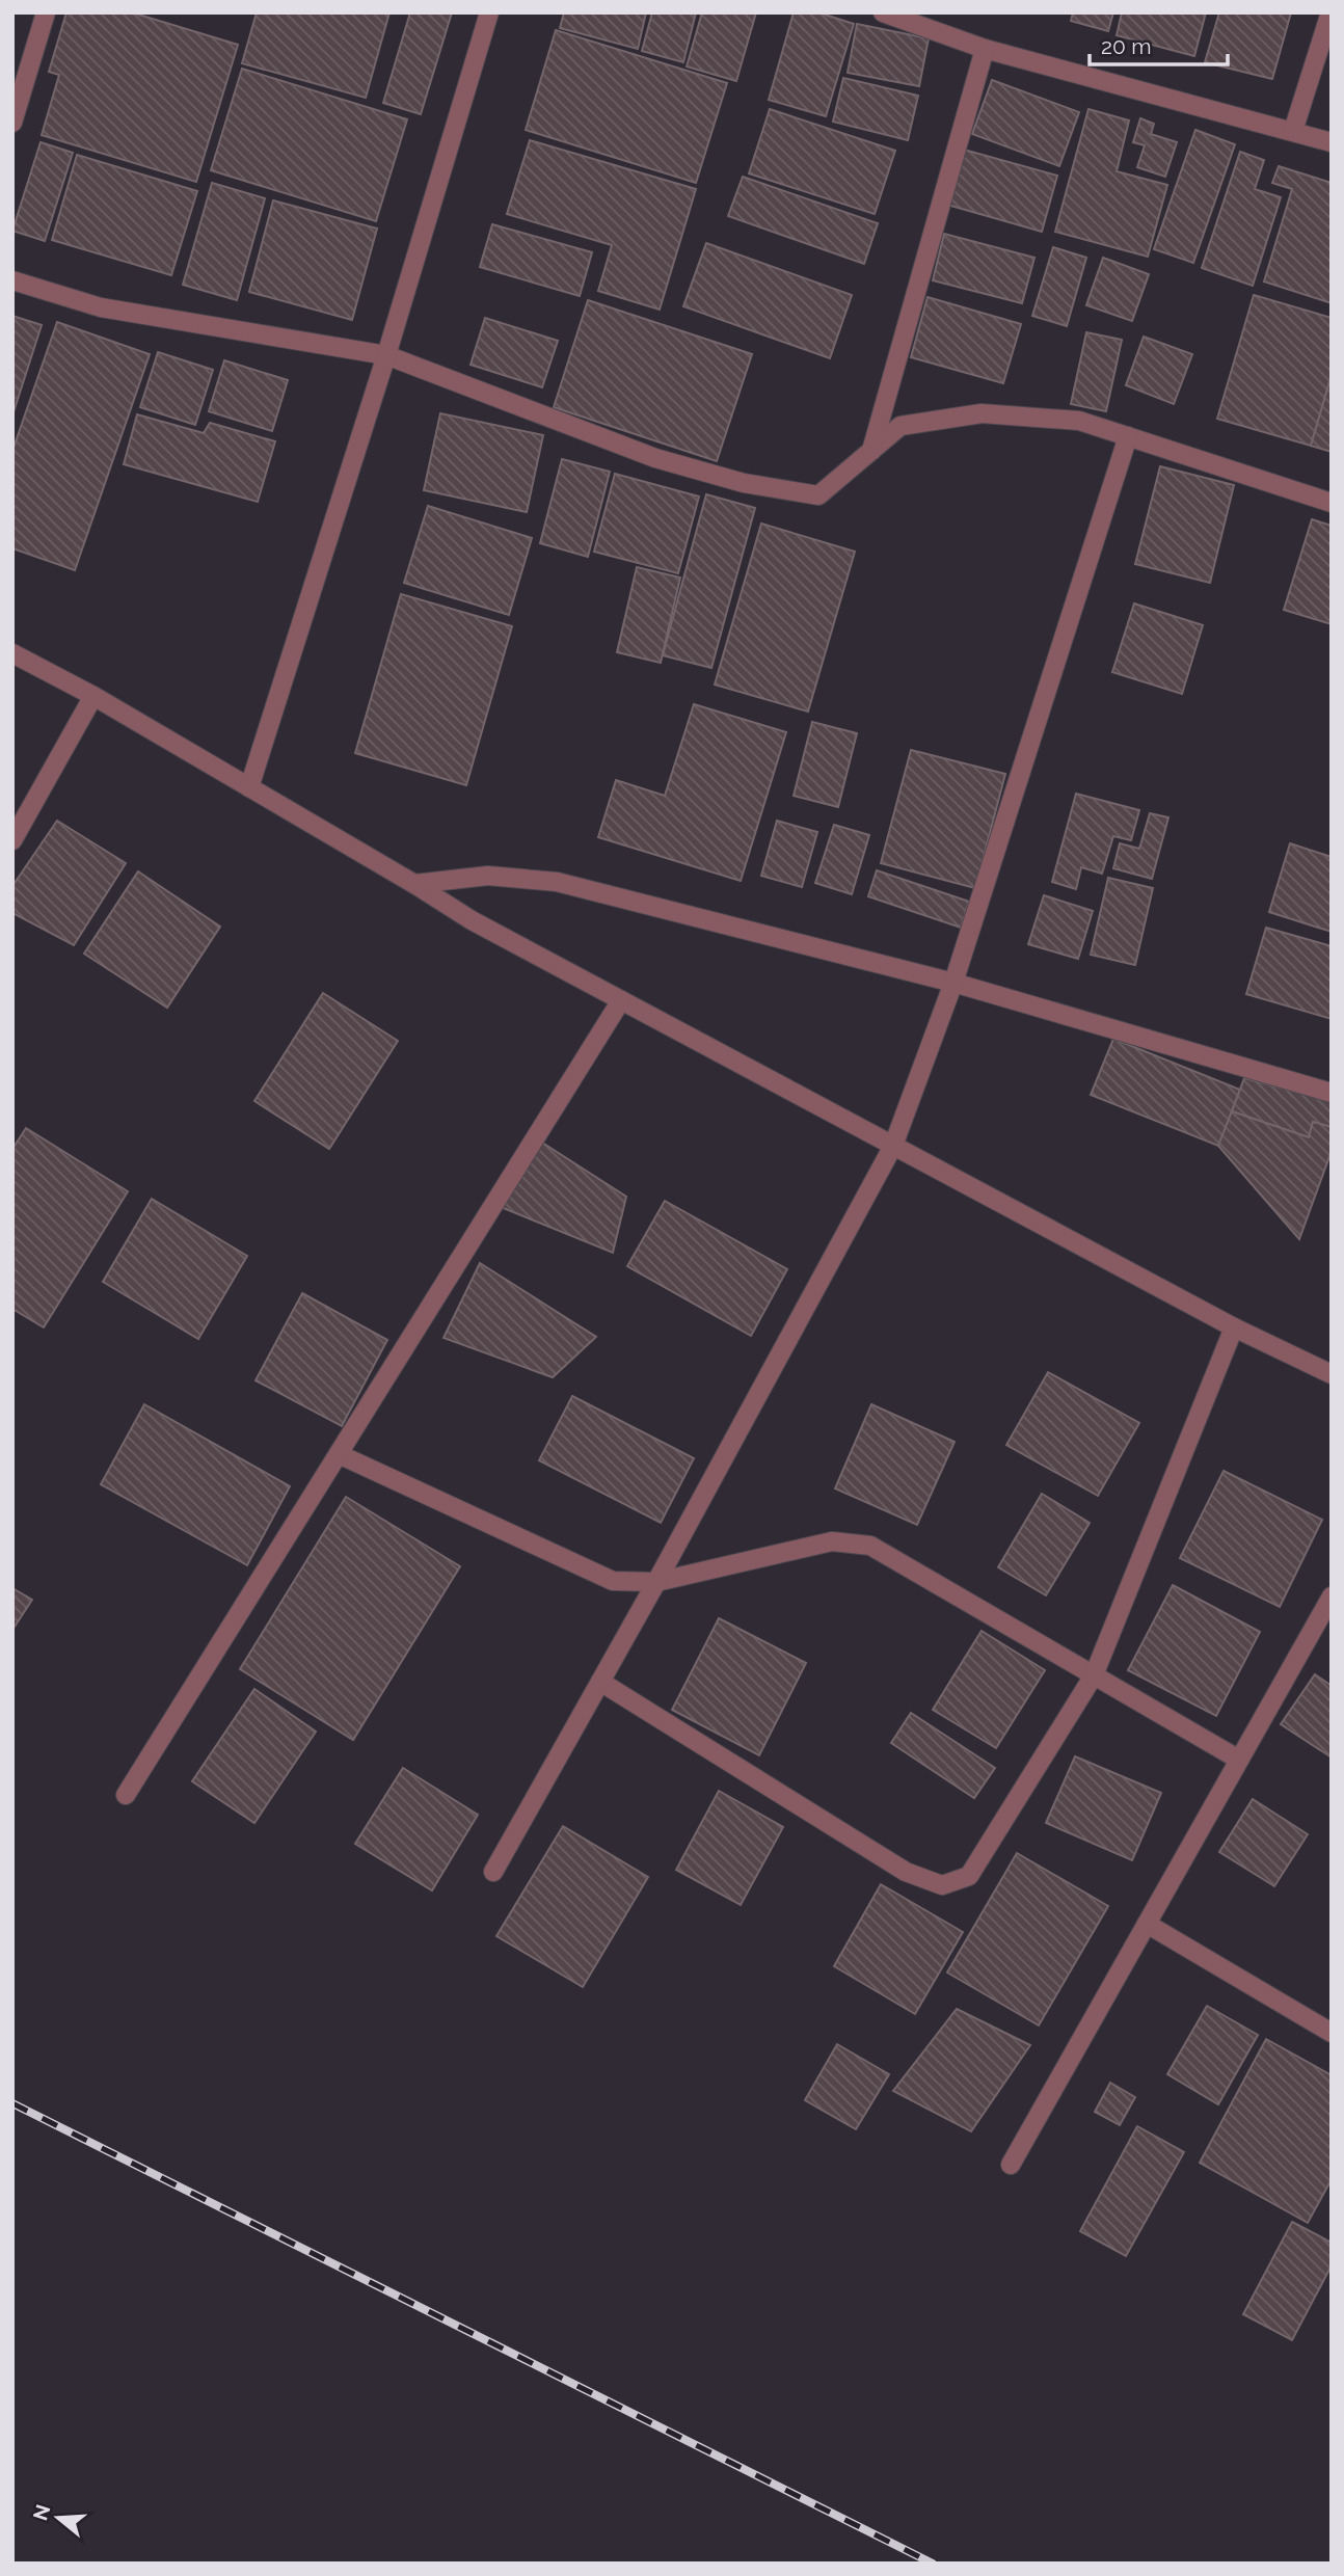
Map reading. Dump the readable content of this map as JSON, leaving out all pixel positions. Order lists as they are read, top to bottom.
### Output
{
  "scale_bar": "20 m",
  "north": "left"
}
